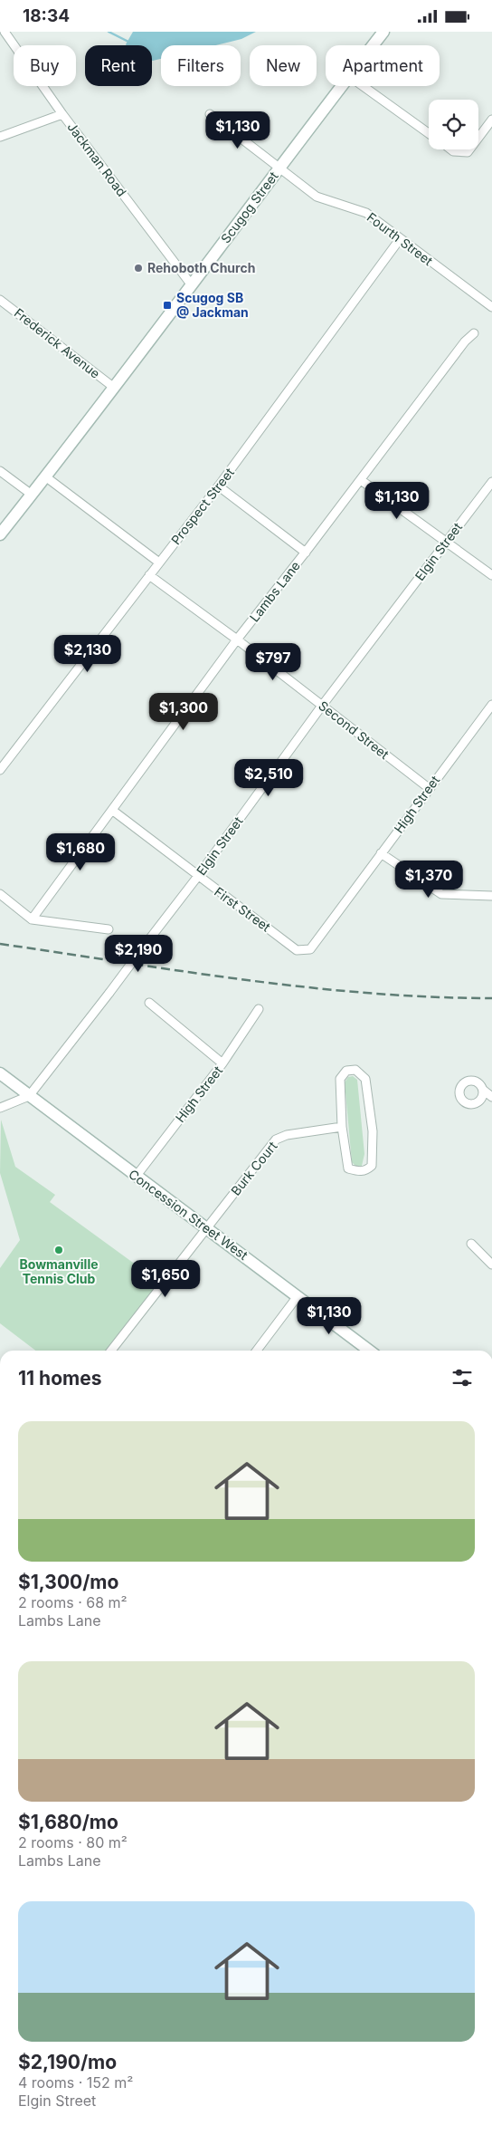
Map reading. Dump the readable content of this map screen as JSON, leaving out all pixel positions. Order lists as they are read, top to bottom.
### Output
{
  "streets": {
    "street": [
      "Jackman Road",
      "Scugog Street",
      "Fourth Street",
      "Frederick Avenue",
      "Prospect Street",
      "Elgin Street",
      "Lambs Lane",
      "Second Street",
      "High Street",
      "First Street",
      "Burk Court",
      "Concession Street West"
    ]
  },
  "crossings": [
    ["Jackman Road", "Scugog Street"],
    ["Scugog Street", "Fourth Street"],
    ["Scugog Street", "Frederick Avenue"],
    ["Fourth Street", "Prospect Street"],
    ["Prospect Street", "Second Street"],
    ["Elgin Street", "Second Street"],
    ["Elgin Street", "First Street"],
    ["Elgin Street", "Concession Street West"],
    ["Lambs Lane", "Second Street"],
    ["Lambs Lane", "First Street"],
    ["Second Street", "High Street"],
    ["High Street", "First Street"],
    ["High Street", "Concession Street West"],
    ["Burk Court", "Concession Street West"]
  ],
  "places": {
    "other": ["Rehoboth Church", "Bowmanville Tennis Club"],
    "transit": ["Scugog SB @ Jackman"]
  },
  "page": {
    "status": "18:34",
    "chip": [
      "Buy",
      "Rent",
      "Filters",
      "New",
      "Apartment"
    ],
    "price": [
      "$1,130",
      "$1,130",
      "$2,130",
      "$797",
      "$1,300",
      "$2,510",
      "$1,680",
      "$1,370",
      "$2,190",
      "$1,650",
      "$1,130"
    ],
    "heading": "11 homes",
    "list": [
      {
        "name": "$1,300/mo",
        "note": "2 rooms · 68 m² · Lambs Lane"
      },
      {
        "name": "$1,680/mo",
        "note": "2 rooms · 80 m² · Lambs Lane"
      },
      {
        "name": "$2,190/mo",
        "note": "4 rooms · 152 m² · Elgin Street"
      }
    ]
  }
}
